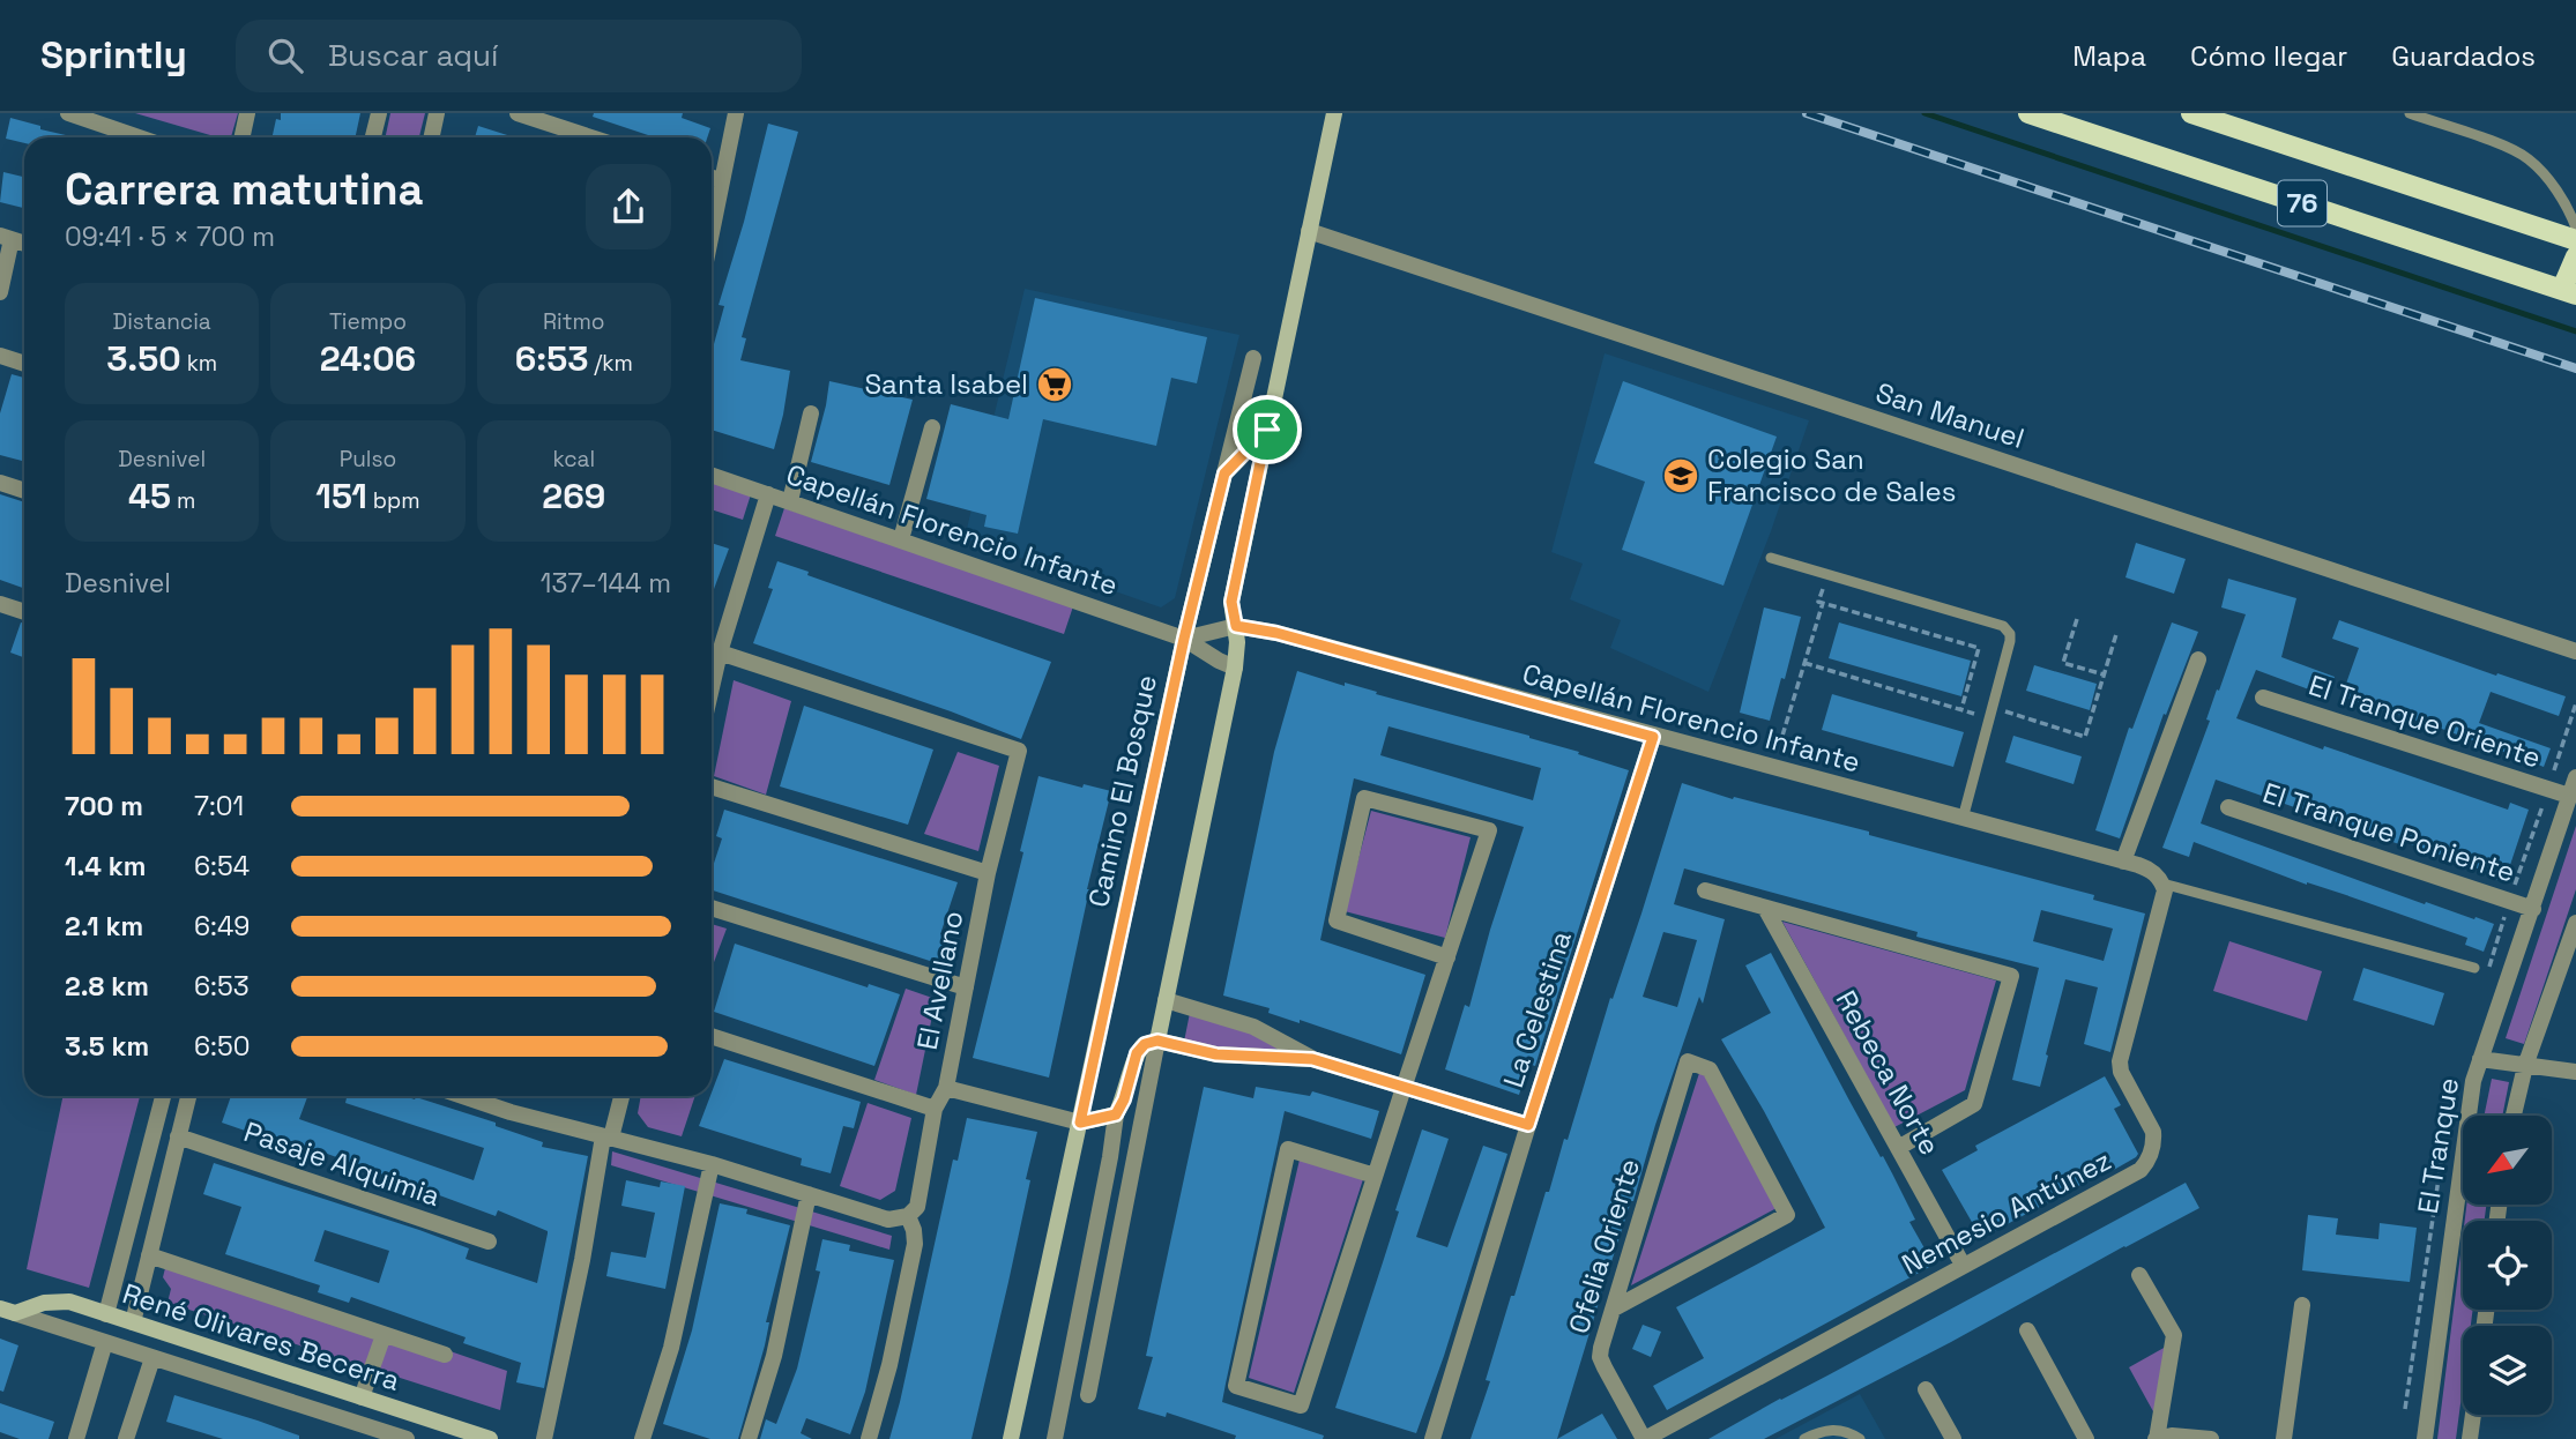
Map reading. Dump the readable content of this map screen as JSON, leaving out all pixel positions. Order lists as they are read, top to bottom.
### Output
{
  "streets": {
    "main road": ["76"],
    "street": [
      "San Manuel",
      "Capellán Florencio Infante",
      "El Tranque Oriente",
      "Camino El Bosque",
      "El Tranque Poniente",
      "El Avellano",
      "La Celestina",
      "Rebeca Norte",
      "El Tranque",
      "Pasaje Alquimia",
      "Nemesio Antúnez",
      "Ofelia Oriente",
      "René Olivares Becerra"
    ]
  },
  "crossings": [
    ["Capellán Florencio Infante", "Camino El Bosque"],
    ["Capellán Florencio Infante", "La Celestina"],
    ["Capellán Florencio Infante", "Nemesio Antúnez"],
    ["El Tranque Oriente", "El Tranque"],
    ["El Tranque Poniente", "El Tranque"],
    ["Rebeca Norte", "Nemesio Antúnez"],
    ["Nemesio Antúnez", "Ofelia Oriente"]
  ],
  "places": {
    "supermarket": ["Santa Isabel"],
    "school or university": ["Colegio San Francisco de Sales"]
  },
  "north": "bottom left",
  "page": {
    "header": "Sprintly",
    "search": "Buscar aquí",
    "nav": ["Mapa", "Cómo llegar", "Guardados"],
    "heading": ["Carrera matutina", "09:41 · 5 × 700 m"],
    "stats": [
      ["Distancia", "3.50 km"],
      ["Tiempo", "24:06"],
      ["Ritmo", "6:53 /km"],
      ["Desnivel", "45 m"],
      ["Pulso", "151 bpm"],
      ["kcal", "269"]
    ],
    "chart": ["Desnivel", "137–144 m"],
    "list": [
      {
        "name": "700 m",
        "note": "7:01"
      },
      {
        "name": "1.4 km",
        "note": "6:54"
      },
      {
        "name": "2.1 km",
        "note": "6:49"
      },
      {
        "name": "2.8 km",
        "note": "6:53"
      },
      {
        "name": "3.5 km",
        "note": "6:50"
      }
    ]
  }
}
